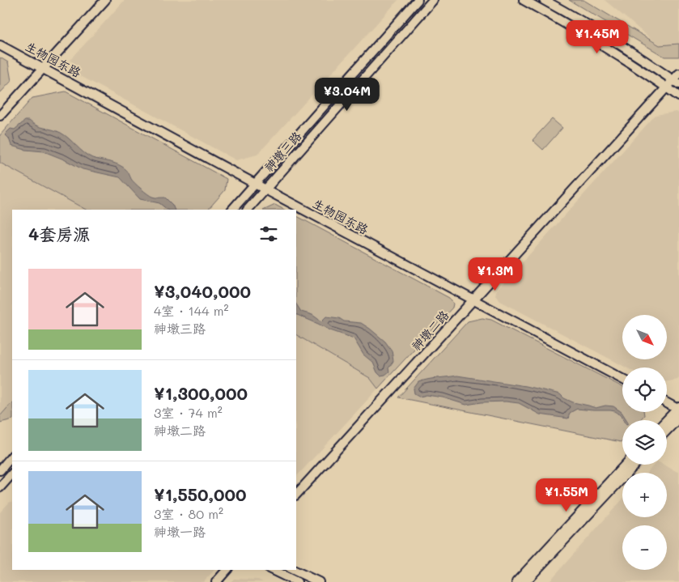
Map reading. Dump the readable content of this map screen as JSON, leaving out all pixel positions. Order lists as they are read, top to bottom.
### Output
{
  "streets": {
    "street": ["生物园东路", "神墩三路", "神墩二路"]
  },
  "crossings": [
    ["生物园东路", "神墩三路"],
    ["生物园东路", "神墩二路"]
  ],
  "north": "bottom right",
  "page": {
    "price": [
      "¥1.45M",
      "¥3.04M",
      "¥1.3M",
      "¥1.55M"
    ],
    "heading": "4套房源",
    "list": [
      {
        "name": "¥3,040,000",
        "note": "4室 · 144 m² · 神墩三路"
      },
      {
        "name": "¥1,300,000",
        "note": "3室 · 74 m² · 神墩二路"
      },
      {
        "name": "¥1,550,000",
        "note": "3室 · 80 m² · 神墩一路"
      }
    ],
    "map_buttons": ["+", "−"]
  }
}
